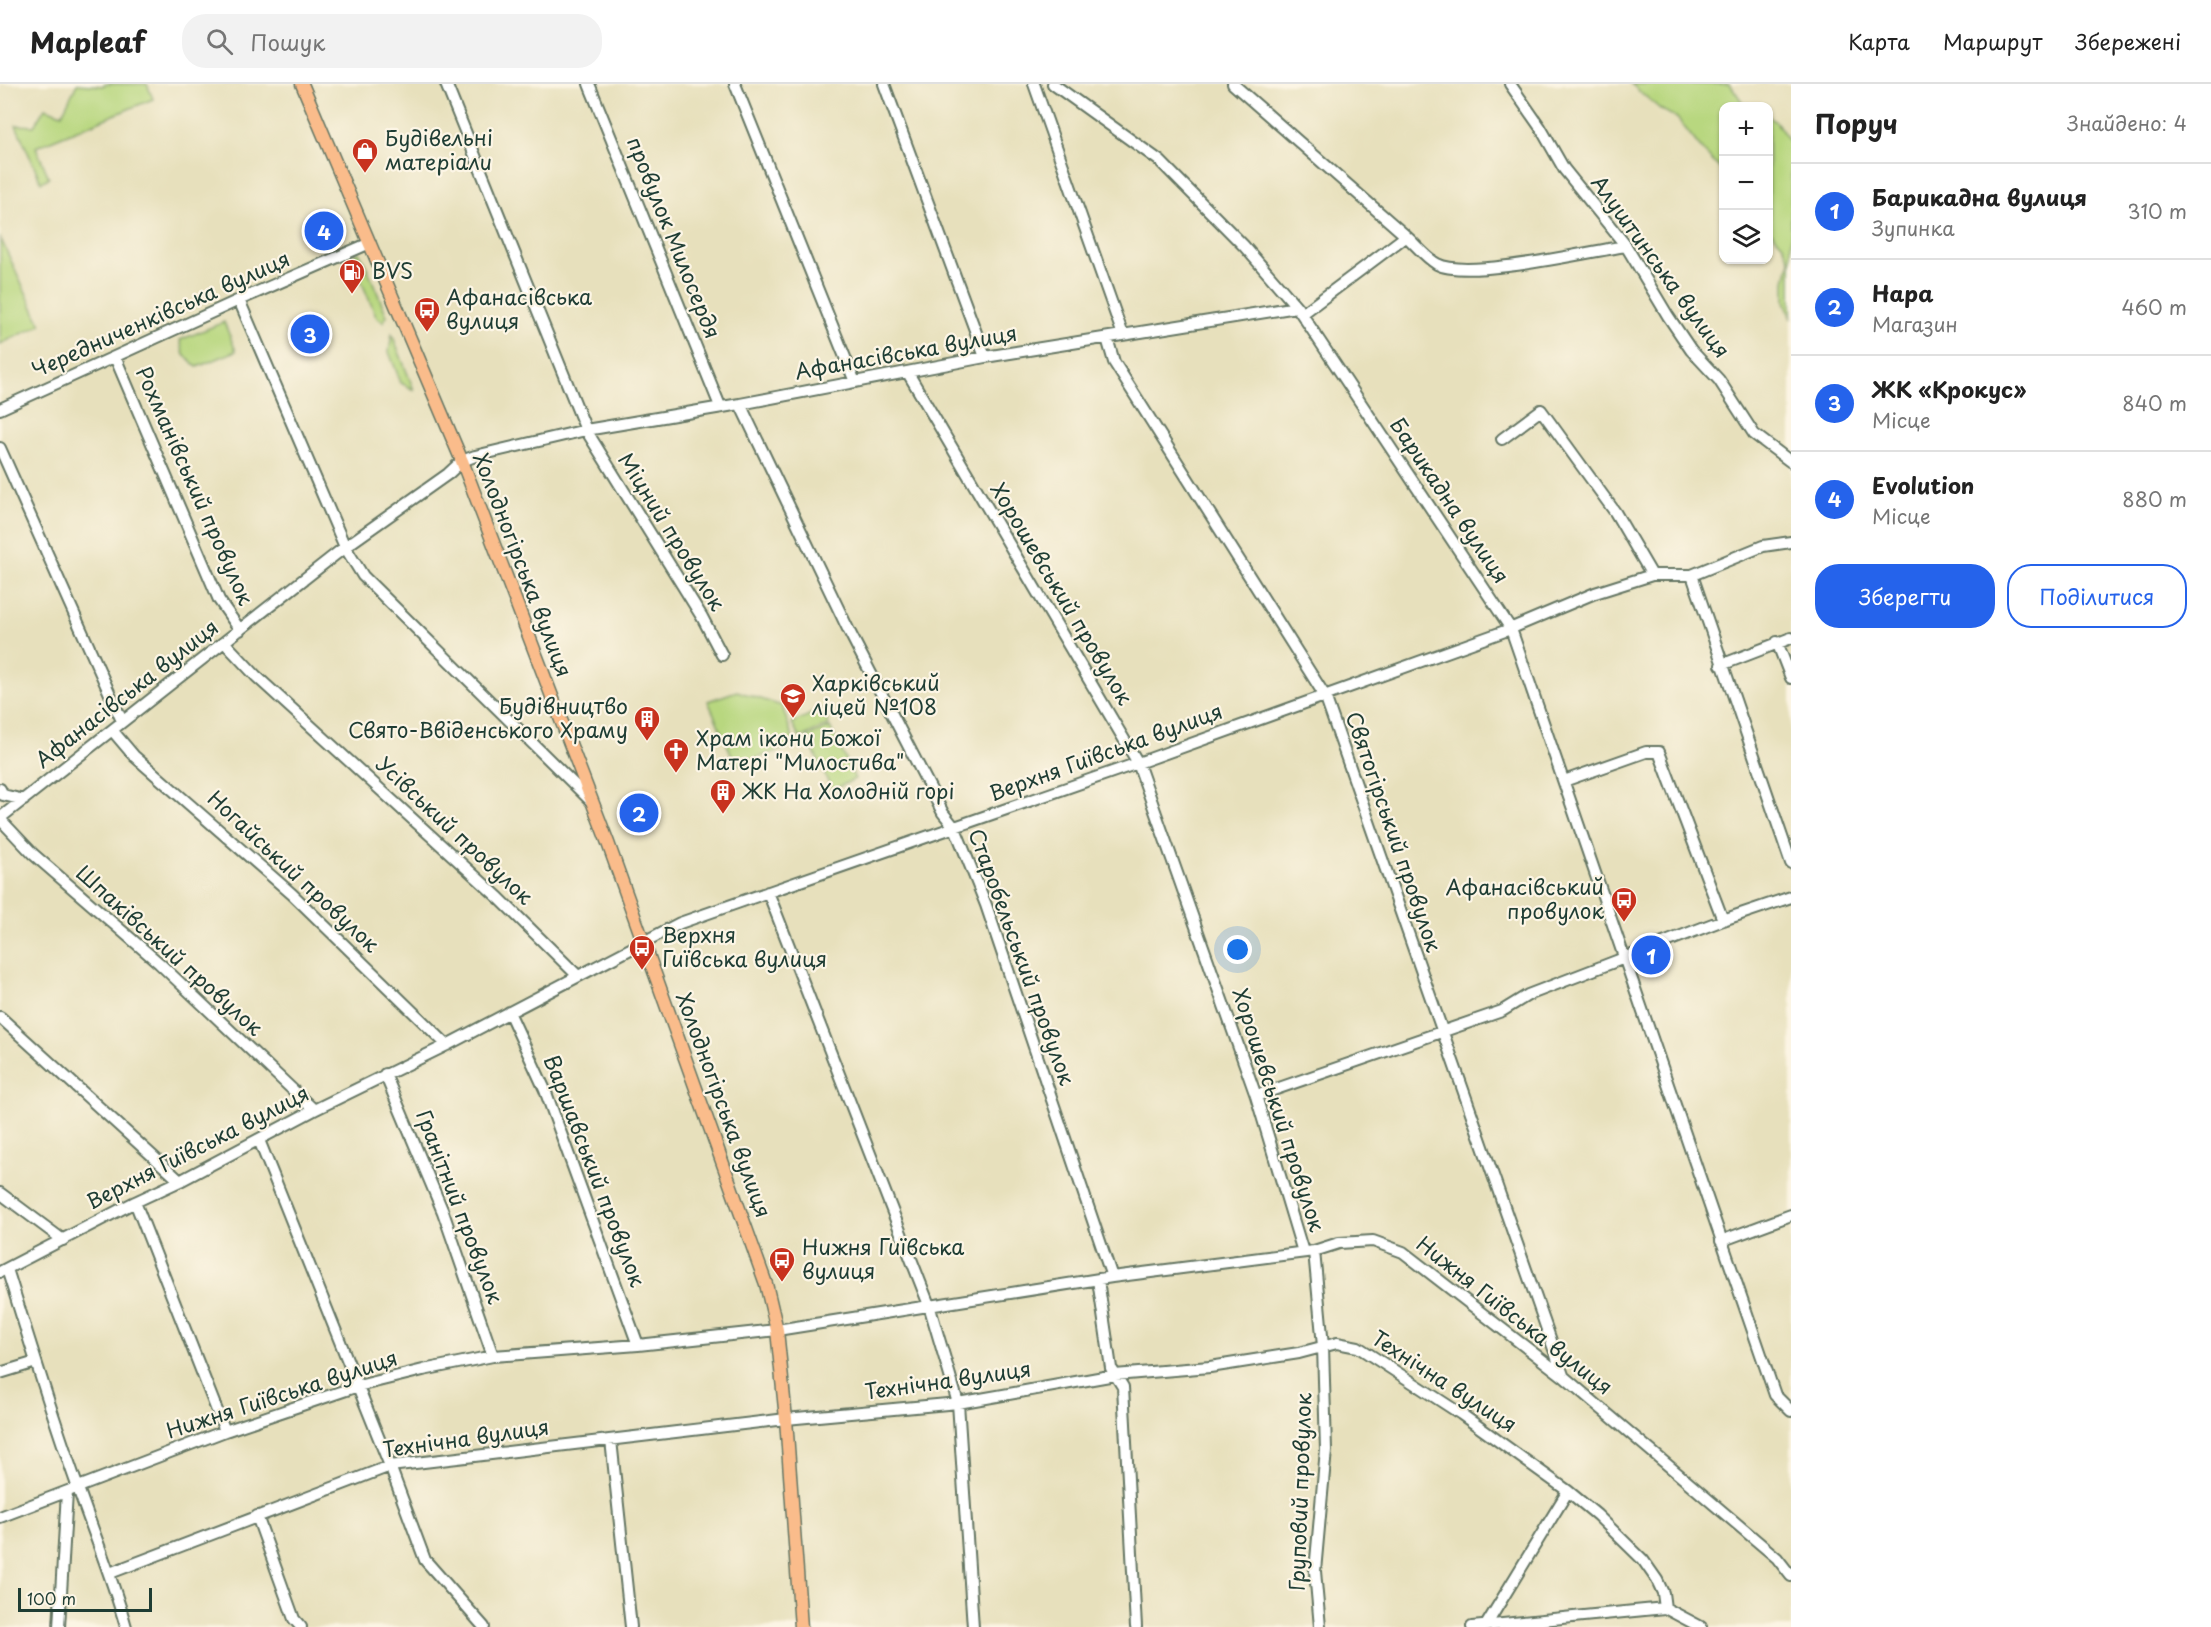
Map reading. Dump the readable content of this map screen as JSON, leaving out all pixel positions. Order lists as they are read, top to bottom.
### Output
{
  "streets": {
    "main road": ["Холодногірська вулиця"],
    "street": [
      "провулок Милосердя",
      "Алуштинська вулиця",
      "Чередниченківська вулиця",
      "Афанасівська вулиця",
      "Рохманівський провулок",
      "Барикадна вулиця",
      "Міцний провулок",
      "Хорошевський провулок",
      "Верхня Гиївська вулиця",
      "Усівський провулок",
      "Святогірський провулок",
      "Ногайський провулок",
      "Шпаківський провулок",
      "Старобельський провулок",
      "Варшавський провулок",
      "Гранітний провулок",
      "Нижня Гиївська вулиця",
      "Технічна вулиця",
      "Груповий провулок"
    ]
  },
  "crossings": [
    ["провулок Милосердя", "Афанасівська вулиця"],
    ["Чередниченківська вулиця", "Рохманівський провулок"],
    ["Чередниченківська вулиця", "Холодногірська вулиця"],
    ["Афанасівська вулиця", "Рохманівський провулок"],
    ["Афанасівська вулиця", "Барикадна вулиця"],
    ["Афанасівська вулиця", "Міцний провулок"],
    ["Афанасівська вулиця", "Холодногірська вулиця"],
    ["Афанасівська вулиця", "Хорошевський провулок"],
    ["Афанасівська вулиця", "Усівський провулок"],
    ["Афанасівська вулиця", "Святогірський провулок"],
    ["Афанасівська вулиця", "Ногайський провулок"],
    ["Афанасівська вулиця", "Шпаківський провулок"],
    ["Афанасівська вулиця", "Старобельський провулок"],
    ["Барикадна вулиця", "Верхня Гиївська вулиця"],
    ["Холодногірська вулиця", "Верхня Гиївська вулиця"],
    ["Холодногірська вулиця", "Нижня Гиївська вулиця"],
    ["Холодногірська вулиця", "Технічна вулиця"],
    ["Хорошевський провулок", "Верхня Гиївська вулиця"],
    ["Хорошевський провулок", "Нижня Гиївська вулиця"],
    ["Хорошевський провулок", "Груповий провулок"],
    ["Верхня Гиївська вулиця", "Усівський провулок"],
    ["Верхня Гиївська вулиця", "Святогірський провулок"],
    ["Верхня Гиївська вулиця", "Ногайський провулок"],
    ["Верхня Гиївська вулиця", "Шпаківський провулок"],
    ["Верхня Гиївська вулиця", "Старобельський провулок"],
    ["Верхня Гиївська вулиця", "Варшавський провулок"],
    ["Верхня Гиївська вулиця", "Гранітний провулок"],
    ["Святогірський провулок", "Нижня Гиївська вулиця"],
    ["Старобельський провулок", "Нижня Гиївська вулиця"],
    ["Варшавський провулок", "Нижня Гиївська вулиця"],
    ["Гранітний провулок", "Нижня Гиївська вулиця"],
    ["Нижня Гиївська вулиця", "Груповий провулок"],
    ["Технічна вулиця", "Груповий провулок"]
  ],
  "places": {
    "shop": ["Будівельні матеріали"],
    "fuel station": ["BVS"],
    "bus stop": [
      "Афанасівська вулиця",
      "Афанасівський провулок",
      "Верхня Гиївська вулиця",
      "Нижня Гиївська вулиця"
    ],
    "school or university": ["Харківський ліцей №108"],
    "building": ["Будівництво Свято-Ввіденського Храму", "ЖК На Холодній горі"],
    "church": ["Храм ікони Божої Матері \"Милостива\""]
  },
  "scale_bar": "100 m",
  "page": {
    "header": "Mapleaf",
    "search": "Пошук",
    "nav": ["Карта", "Маршрут", "Збережені"],
    "heading": ["Поруч", "Знайдено: 4"],
    "map_buttons": ["+", "−"],
    "list": [
      {
        "mark": "1",
        "name": "Барикадна вулиця",
        "note": "Зупинка",
        "value": "310 m"
      },
      {
        "mark": "2",
        "name": "Нара",
        "note": "Магазин",
        "value": "460 m"
      },
      {
        "mark": "3",
        "name": "ЖК «Крокус»",
        "note": "Місце",
        "value": "840 m"
      },
      {
        "mark": "4",
        "name": "Evolution",
        "note": "Місце",
        "value": "880 m"
      }
    ],
    "pins": [
      "4",
      "3",
      "2",
      "1"
    ],
    "buttons": ["Зберегти", "Поділитися"],
    "scale": "100 m"
  }
}
